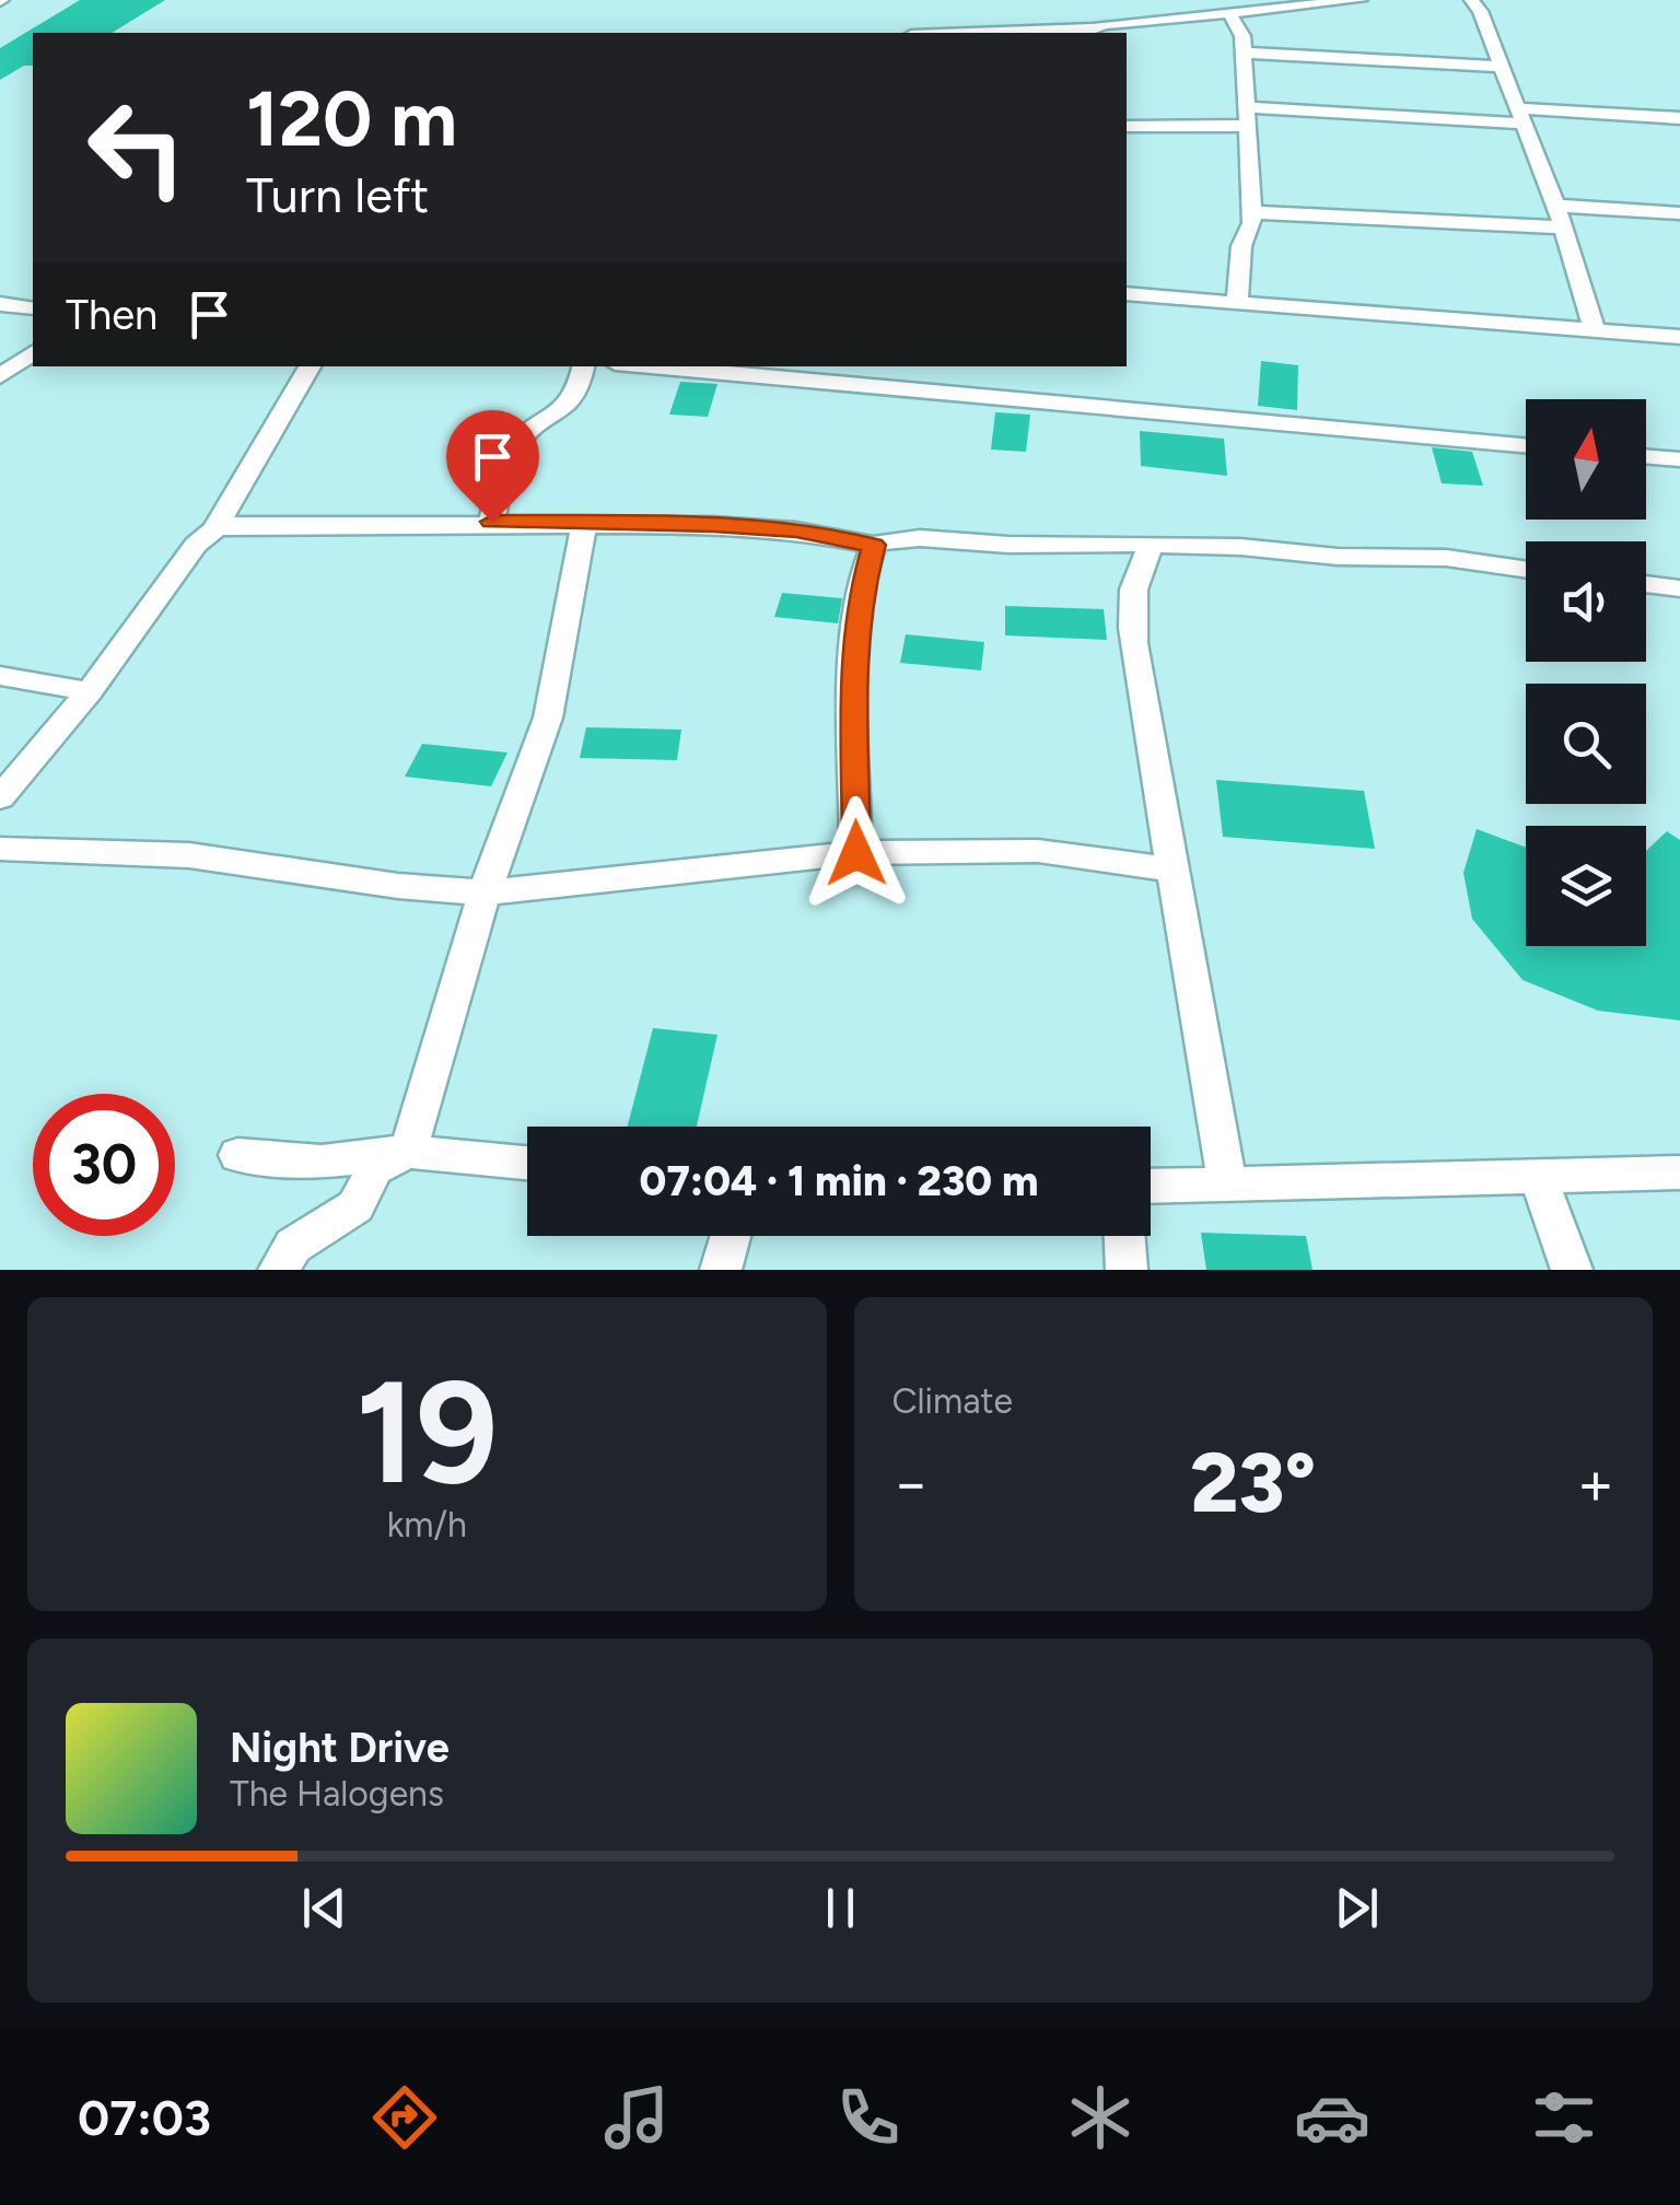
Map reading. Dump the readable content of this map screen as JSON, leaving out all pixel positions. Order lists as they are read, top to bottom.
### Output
{
  "north": "top",
  "page": {
    "turn": ["120 m", "Turn left"],
    "then": "Then",
    "limit": "30",
    "trip": "07:04 · 1 min · 230 m",
    "tile": [
      ["19", "km/h"],
      "Climate"
    ],
    "heat": ["−", "23°", "+"],
    "song": ["Night Drive", "The Halogens"],
    "tabs": "07:03"
  }
}
